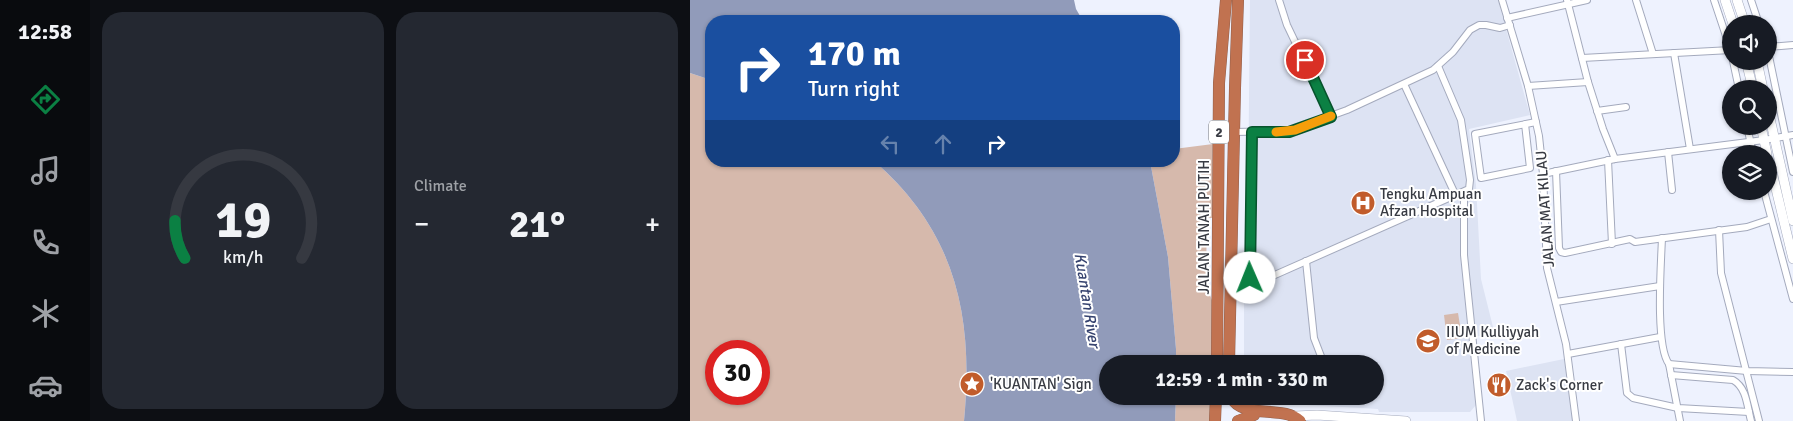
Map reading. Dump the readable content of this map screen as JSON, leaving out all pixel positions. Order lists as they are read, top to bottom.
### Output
{
  "streets": {
    "highway": ["2", "JALAN TANAH PUTIH"],
    "street": ["JALAN MAT KILAU"]
  },
  "water": ["Kuantan River"],
  "places": {
    "hospital": ["Tengku Ampuan Afzan Hospital"],
    "school or university": ["IIUM Kulliyyah of Medicine"],
    "place": ["'KUANTAN' Sign"],
    "restaurant": ["Zack's Corner"]
  },
  "page": {
    "tabs": "12:58",
    "tile": "Climate",
    "turn": ["170 m", "Turn right"],
    "heat": ["−", "21°", "+"],
    "limit": "30",
    "trip": "12:59 · 1 min · 330 m",
    "gauge": ["19", "km/h"]
  }
}
